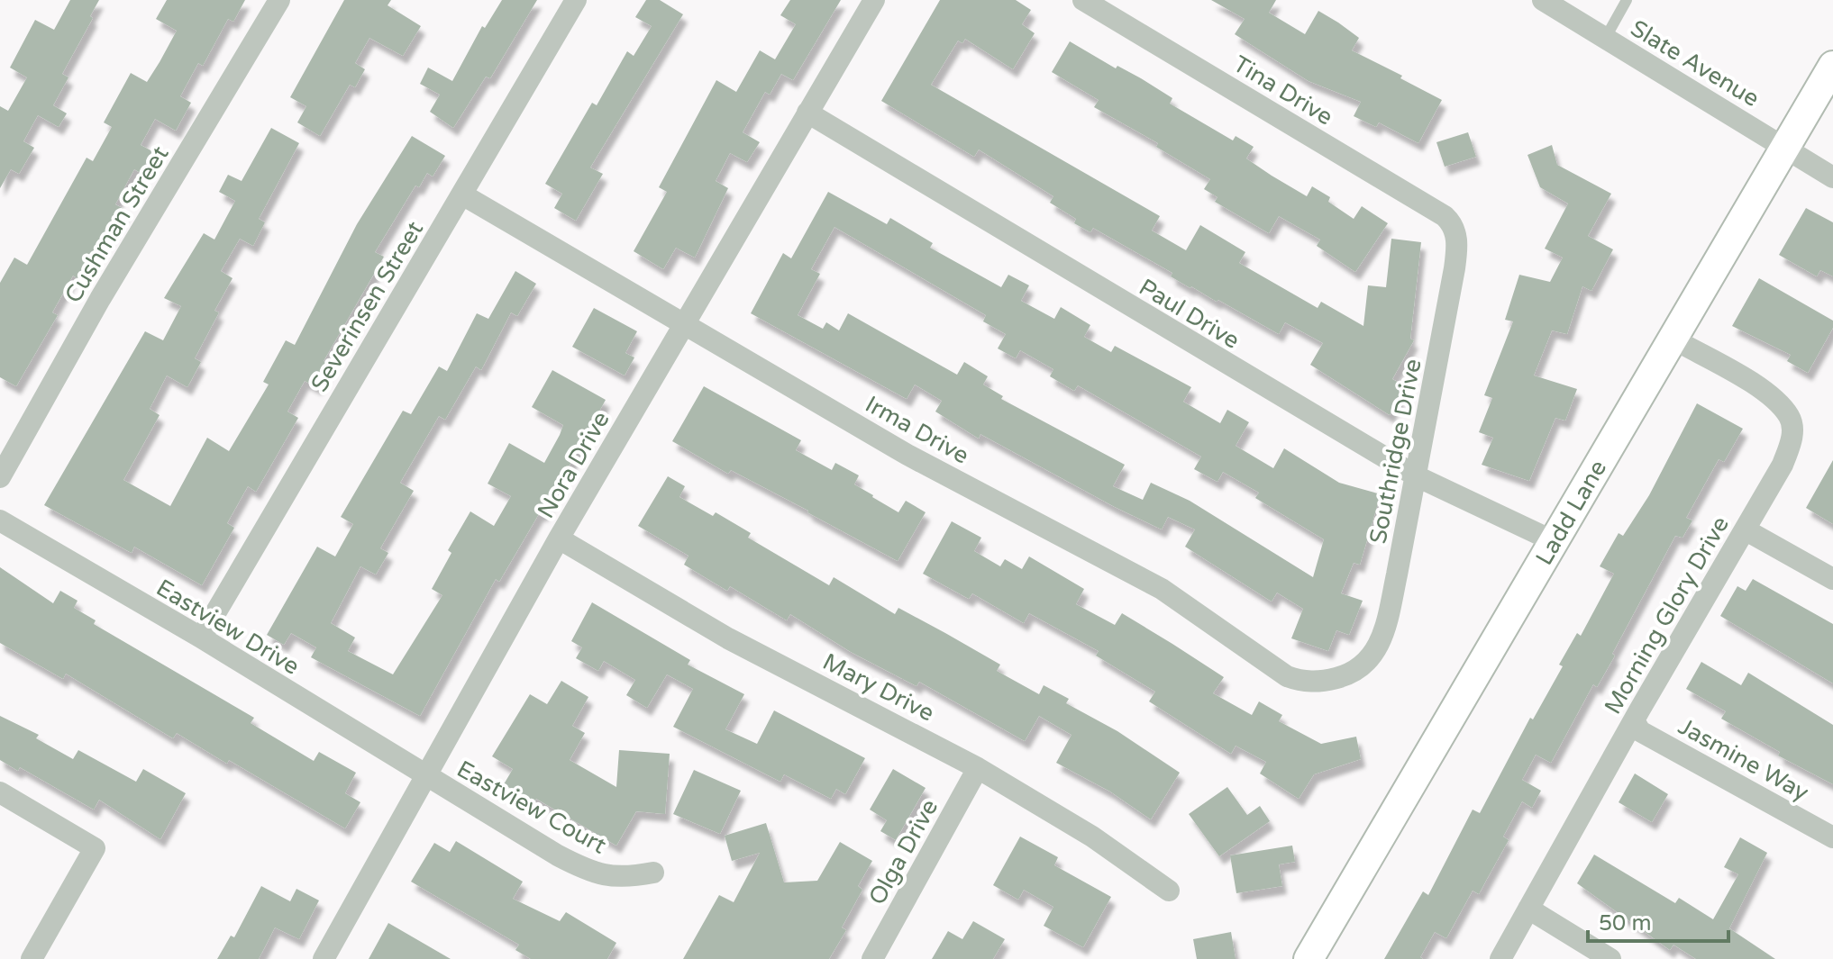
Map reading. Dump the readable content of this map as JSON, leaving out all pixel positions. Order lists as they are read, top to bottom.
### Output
{
  "streets": {
    "street": [
      "Slate Avenue",
      "Tina Drive",
      "Cushman Street",
      "Severinsen Street",
      "Paul Drive",
      "Irma Drive",
      "Southridge Drive",
      "Nora Drive",
      "Ladd Lane",
      "Morning Glory Drive",
      "Eastview Drive",
      "Mary Drive",
      "Jasmine Way",
      "Eastview Court",
      "Olga Drive"
    ]
  },
  "crossings": [
    ["Slate Avenue", "Ladd Lane"],
    ["Tina Drive", "Southridge Drive"],
    ["Severinsen Street", "Irma Drive"],
    ["Severinsen Street", "Eastview Drive"],
    ["Paul Drive", "Southridge Drive"],
    ["Paul Drive", "Nora Drive"],
    ["Paul Drive", "Ladd Lane"],
    ["Irma Drive", "Southridge Drive"],
    ["Irma Drive", "Nora Drive"],
    ["Nora Drive", "Eastview Drive"],
    ["Nora Drive", "Mary Drive"],
    ["Nora Drive", "Eastview Court"],
    ["Ladd Lane", "Morning Glory Drive"],
    ["Morning Glory Drive", "Jasmine Way"],
    ["Eastview Drive", "Eastview Court"],
    ["Mary Drive", "Olga Drive"]
  ],
  "scale_bar": "50 m"
}
